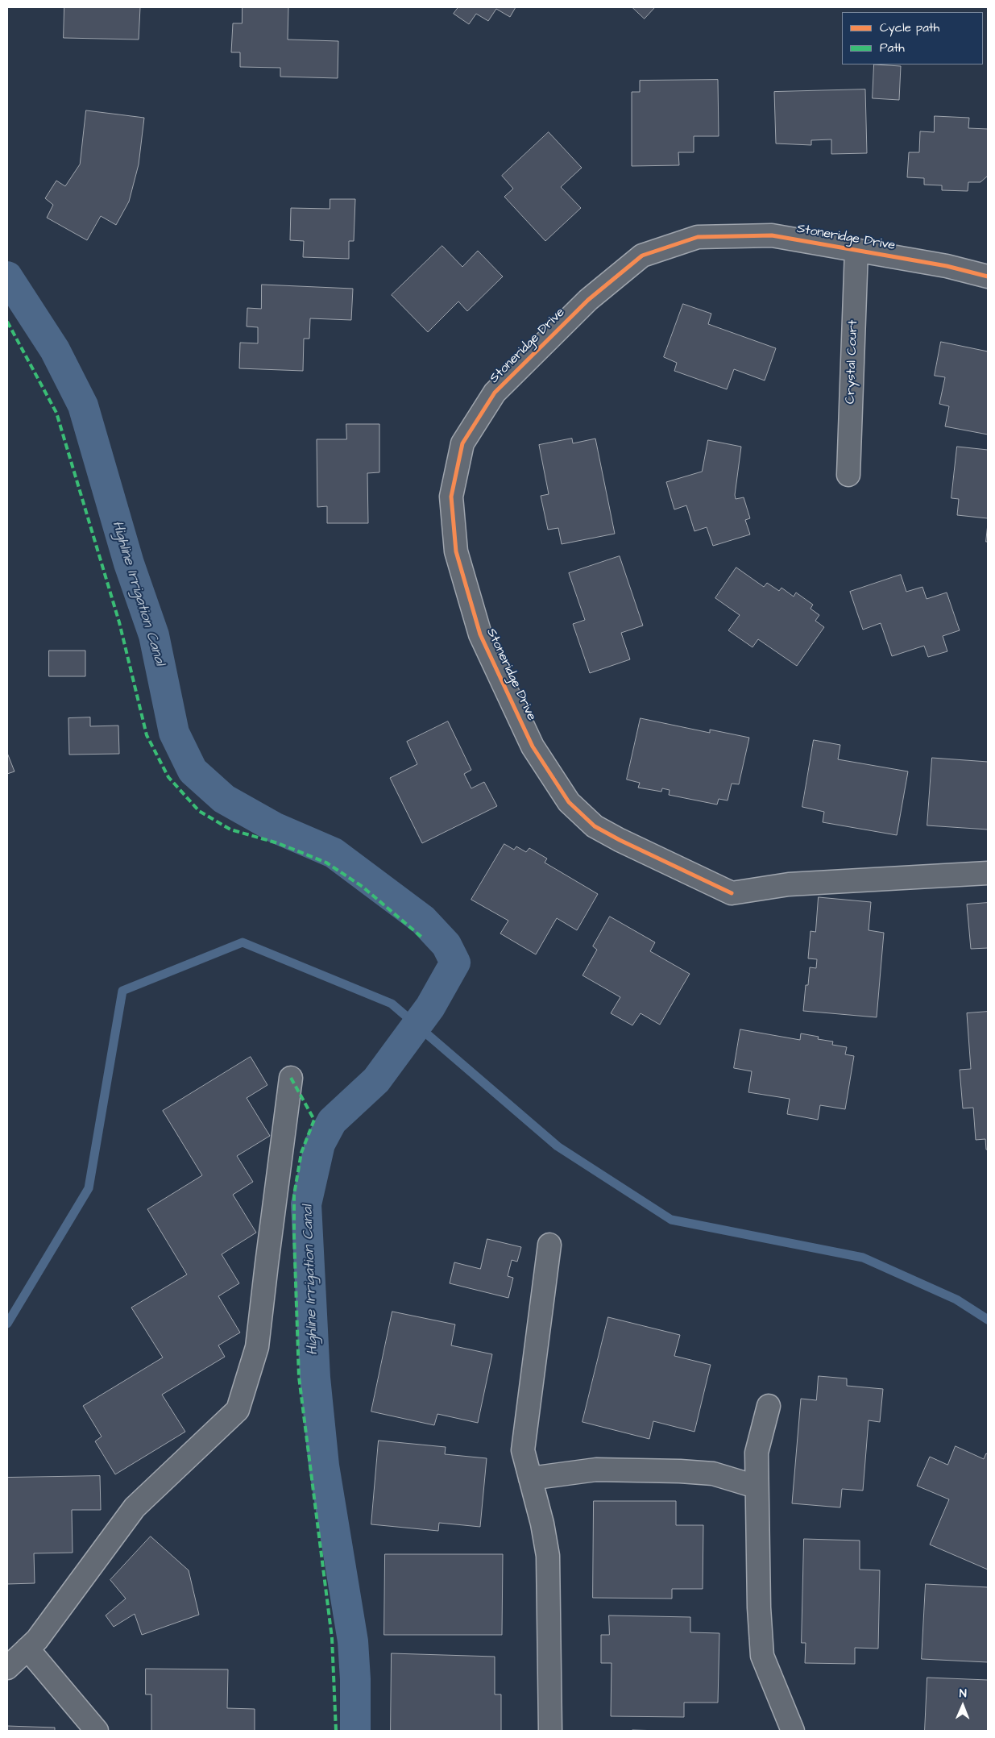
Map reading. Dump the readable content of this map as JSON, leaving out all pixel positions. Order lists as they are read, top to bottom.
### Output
{
  "streets": {
    "street": ["Stoneridge Drive", "Crystal Court"]
  },
  "crossings": [
    ["Stoneridge Drive", "Crystal Court"]
  ],
  "water": ["Highline Irrigation Canal"],
  "legend": ["Cycle path", "Path"],
  "north": "top"
}
